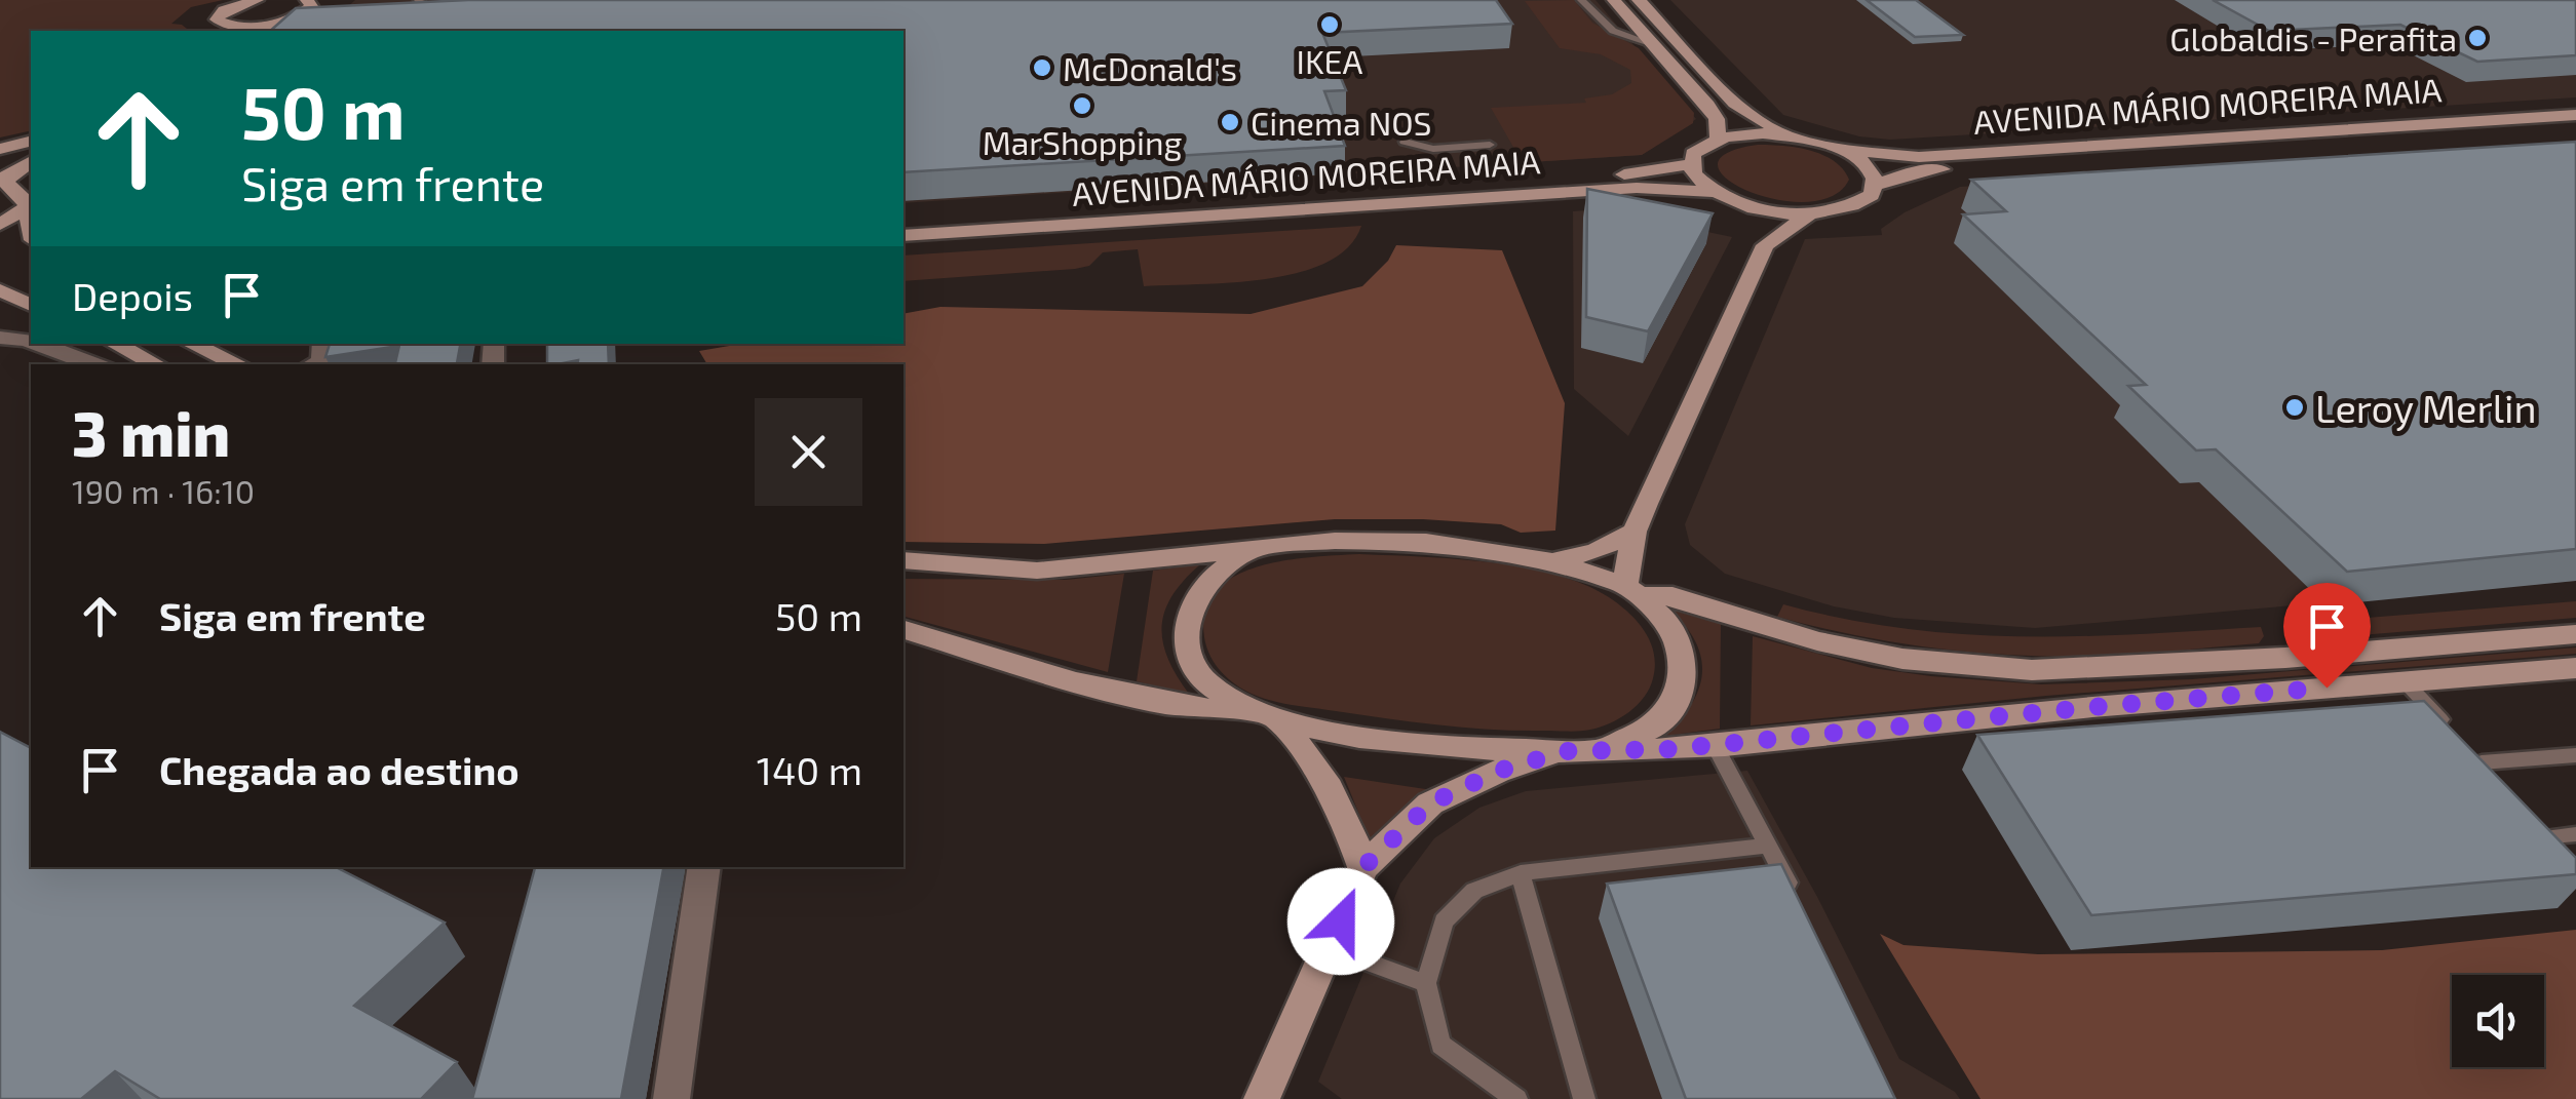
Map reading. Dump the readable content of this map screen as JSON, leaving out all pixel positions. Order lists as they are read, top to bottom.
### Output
{
  "streets": {
    "main road": ["AVENIDA MÁRIO MOREIRA MAIA"]
  },
  "places": [
    "IKEA",
    "Globaldis - Perafita",
    "McDonald's",
    "MarShopping",
    "Cinema NOS",
    "Leroy Merlin"
  ],
  "page": {
    "turn": ["50 m", "Siga em frente"],
    "then": "Depois",
    "heading": ["3 min", "190 m · 16:10"],
    "list": [
      {
        "name": "Siga em frente",
        "value": "50 m"
      },
      {
        "name": "Chegada ao destino",
        "value": "140 m"
      }
    ]
  }
}
